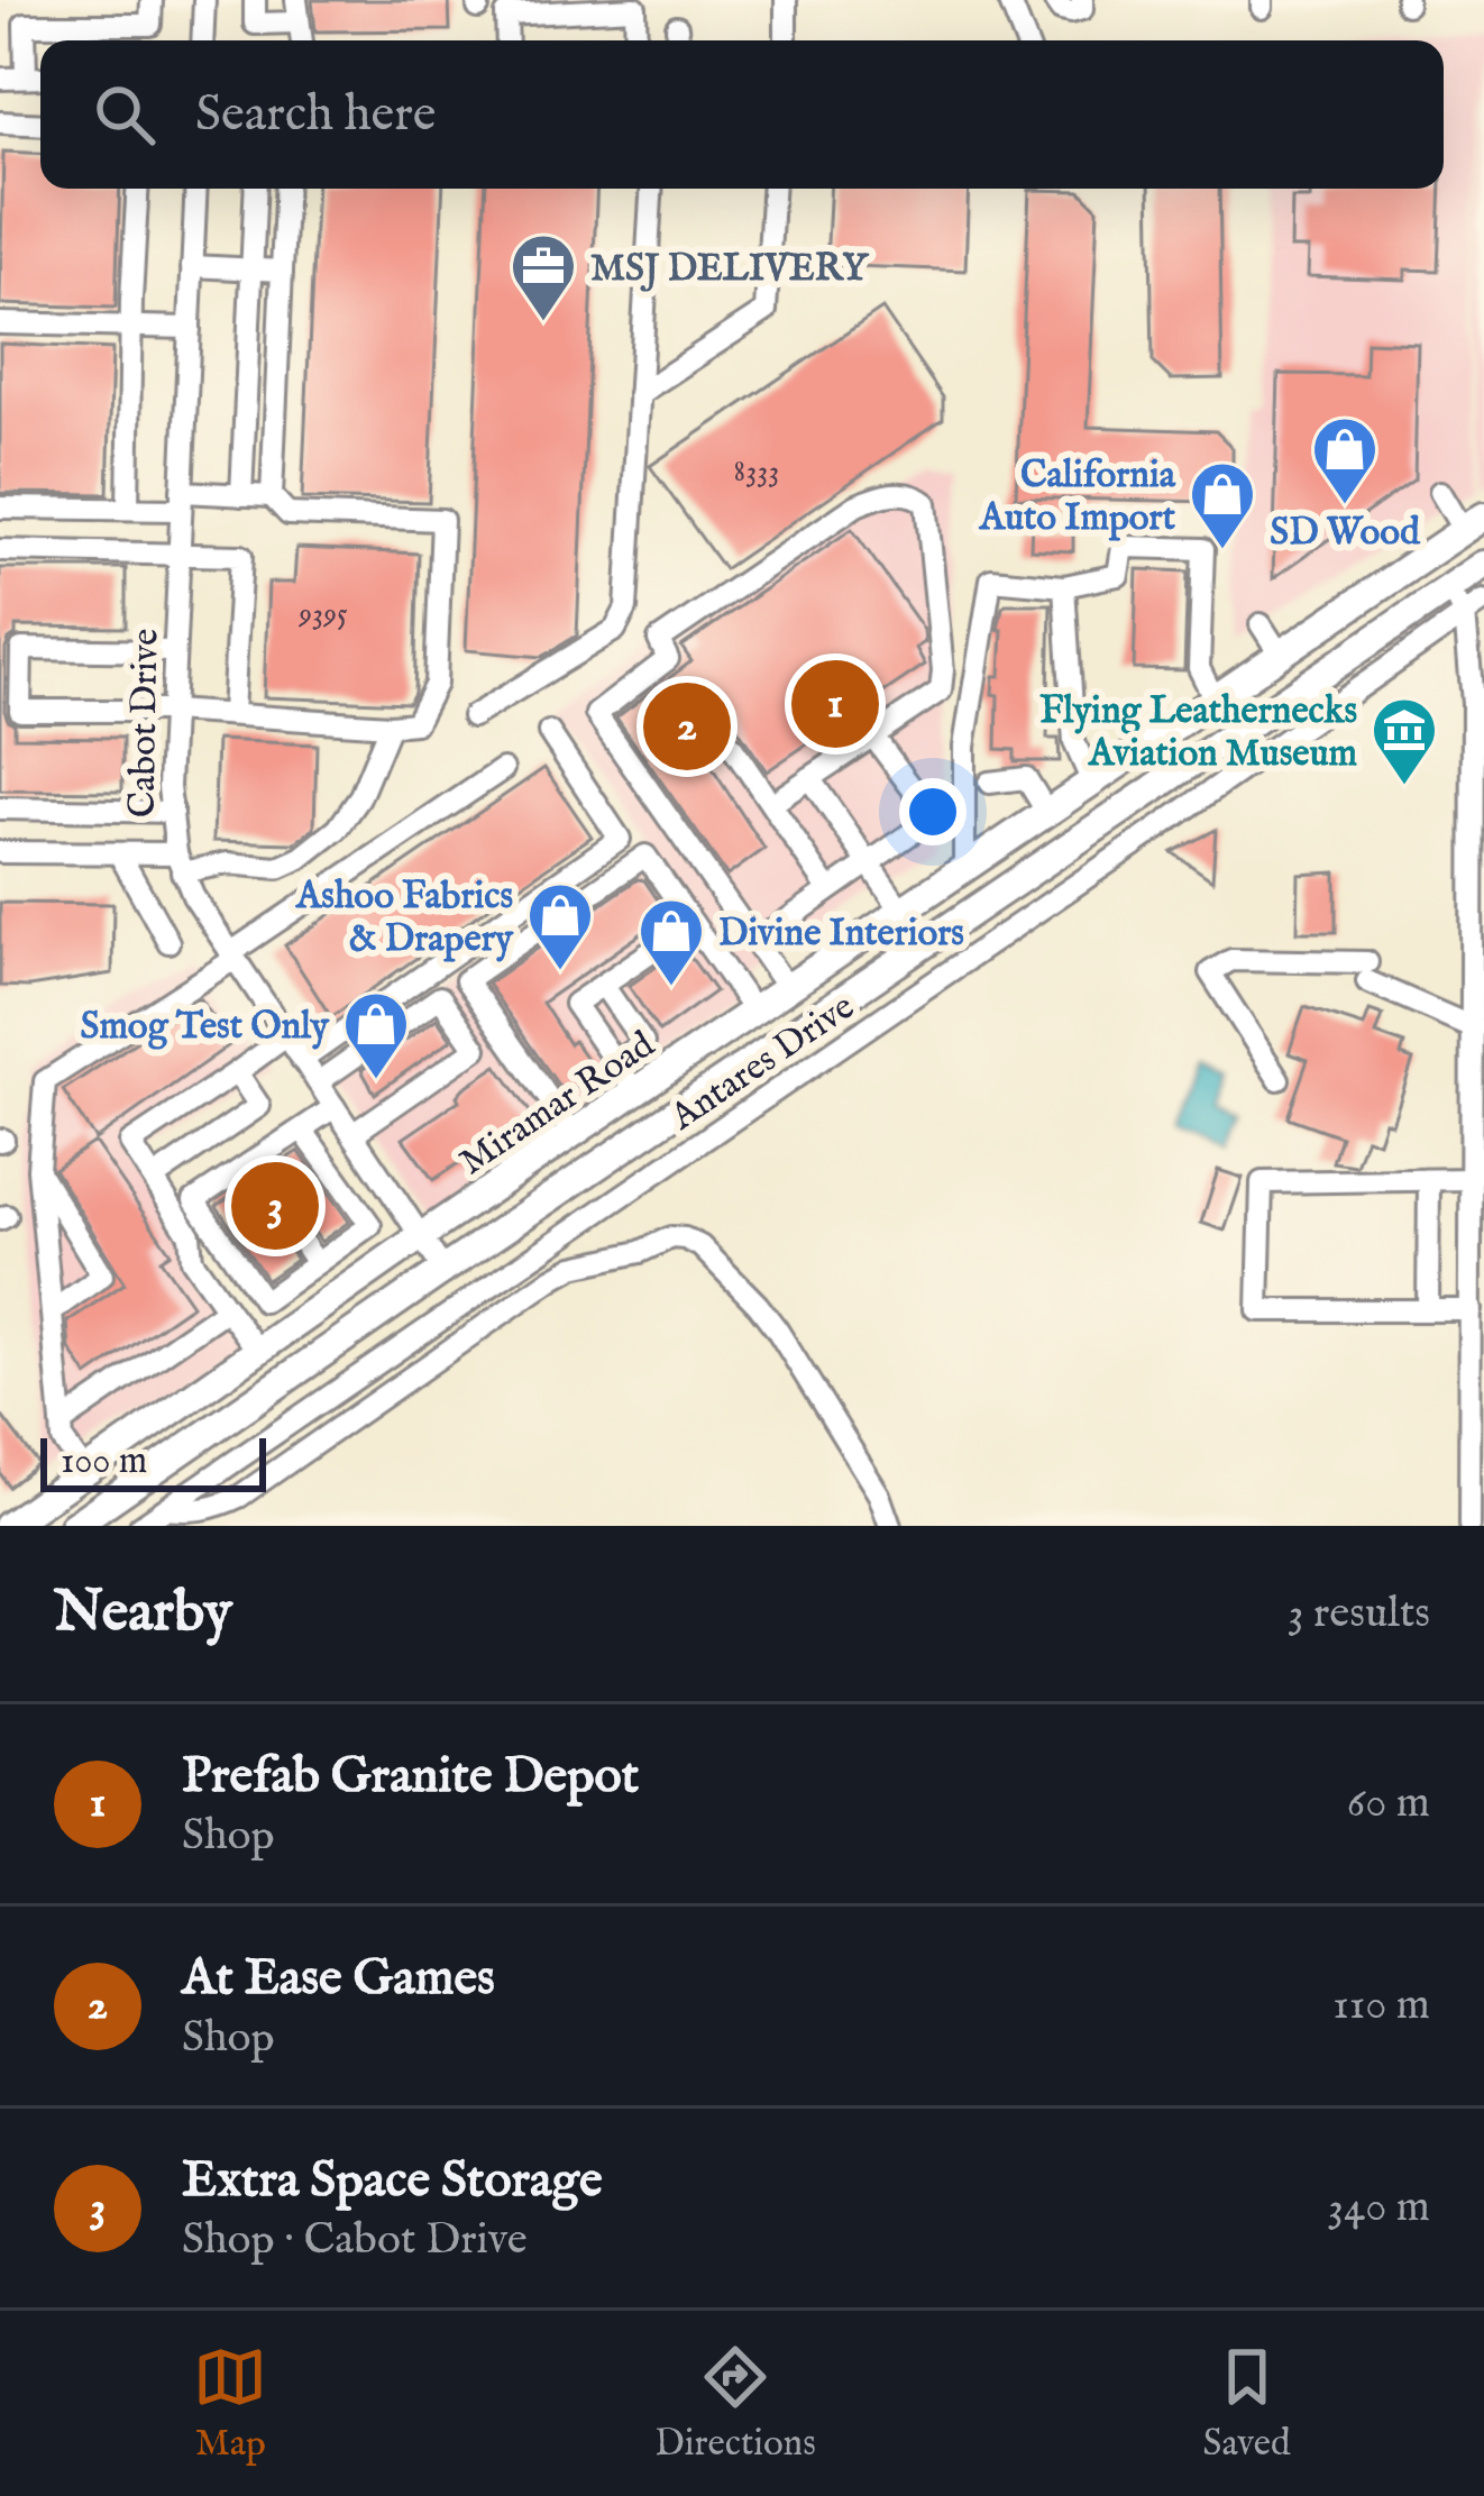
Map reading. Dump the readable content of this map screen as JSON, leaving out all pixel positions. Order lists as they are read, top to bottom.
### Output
{
  "streets": {
    "main road": ["Miramar Road"],
    "street": ["Cabot Drive", "Antares Drive"]
  },
  "crossings": [
    ["Cabot Drive", "Miramar Road"]
  ],
  "places": {
    "office": ["MSJ DELIVERY"],
    "shop": [
      "SD Wood",
      "California Auto Import",
      "Ashoo Fabrics & Drapery",
      "Divine Interiors",
      "Smog Test Only"
    ],
    "museum": ["Flying Leathernecks Aviation Museum"]
  },
  "house_numbers": ["8333", "9395"],
  "scale_bar": "100 m",
  "page": {
    "search": "Search here",
    "pins": ["1", "2", "3"],
    "scale": "100 m",
    "heading": ["Nearby", "3 results"],
    "list": [
      {
        "mark": "1",
        "name": "Prefab Granite Depot",
        "note": "Shop",
        "value": "60 m"
      },
      {
        "mark": "2",
        "name": "At Ease Games",
        "note": "Shop",
        "value": "110 m"
      },
      {
        "mark": "3",
        "name": "Extra Space Storage",
        "note": "Shop · Cabot Drive",
        "value": "340 m"
      }
    ],
    "nav": ["Map", "Directions", "Saved"]
  }
}
